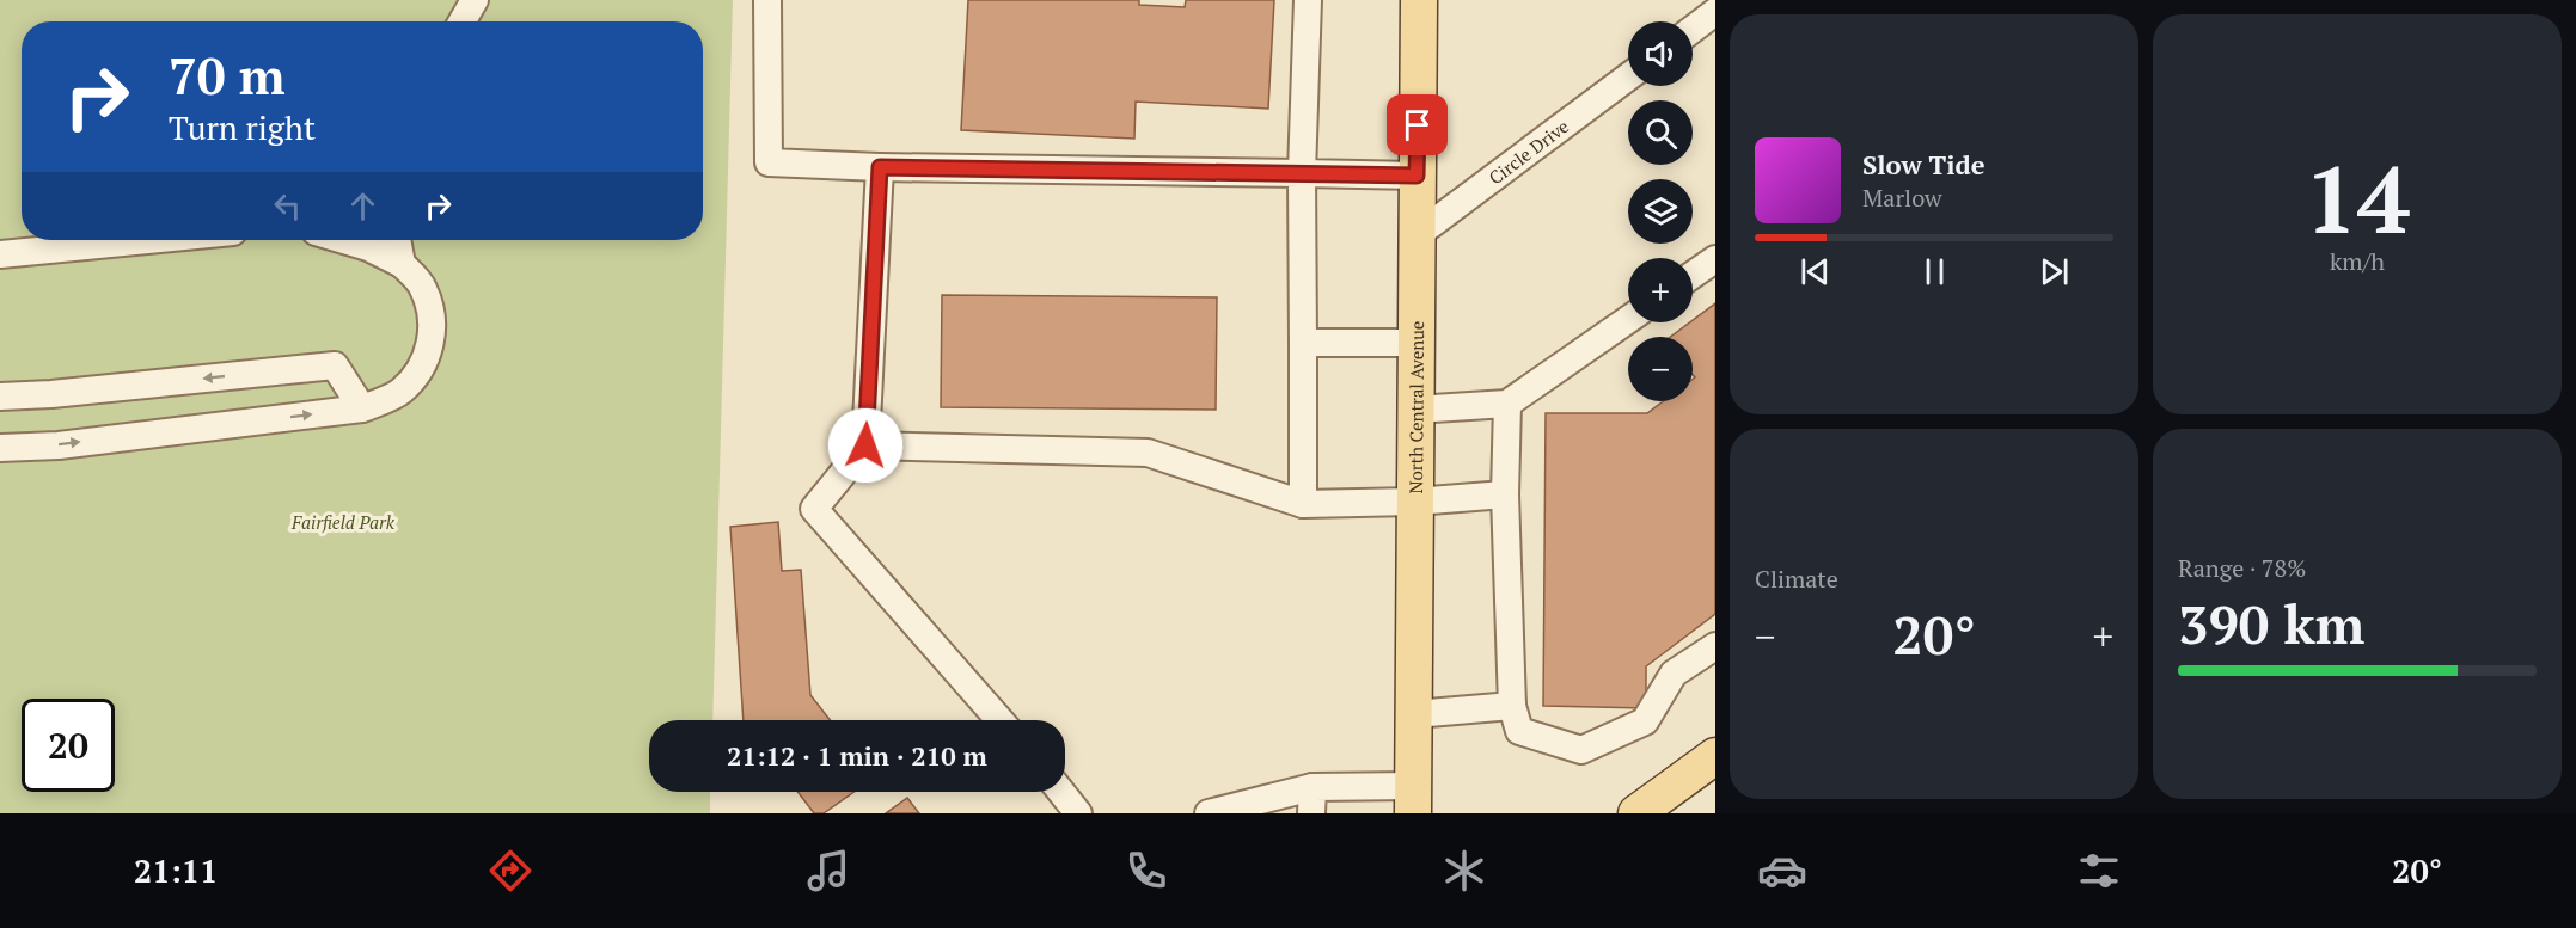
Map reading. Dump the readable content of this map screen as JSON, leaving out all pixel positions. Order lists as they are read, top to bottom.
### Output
{
  "streets": {
    "main road": ["North Central Avenue"],
    "street": ["Circle Drive"]
  },
  "crossings": [
    ["Circle Drive", "North Central Avenue"]
  ],
  "parks": ["Fairfield Park"],
  "page": {
    "tile": [
      ["14", "km/h"],
      "Climate",
      ["Range · 78%", "390 km"]
    ],
    "map_buttons": ["+", "−"],
    "turn": ["70 m", "Turn right"],
    "song": ["Slow Tide", "Marlow"],
    "heat": ["−", "20°", "+"],
    "limit": "20",
    "trip": "21:12 · 1 min · 210 m",
    "tabs": ["21:11", "20°"]
  }
}
